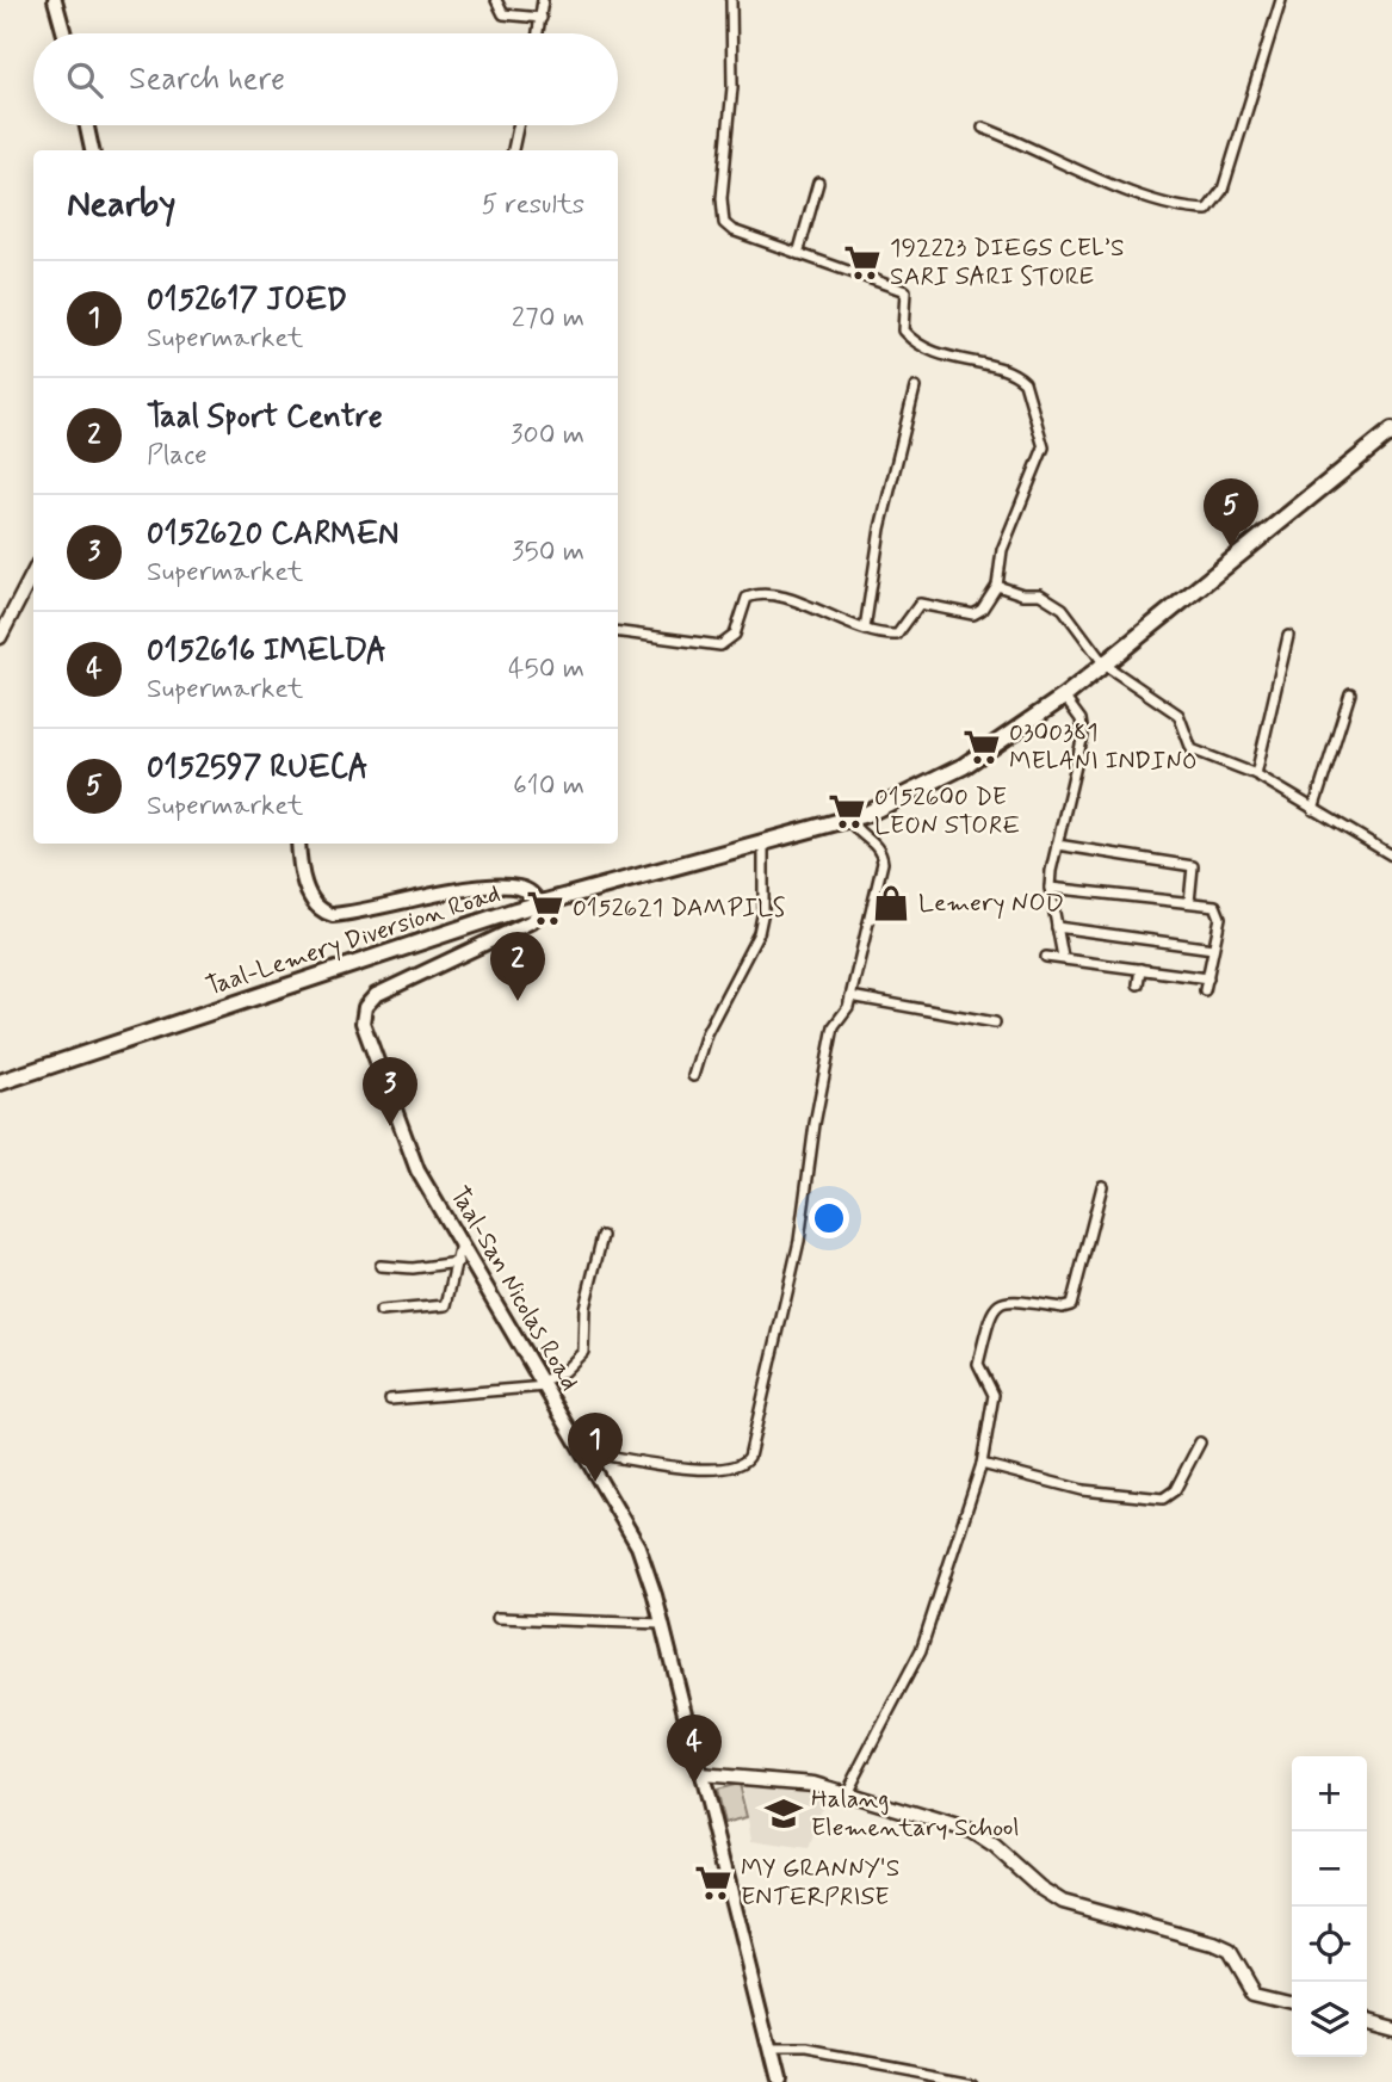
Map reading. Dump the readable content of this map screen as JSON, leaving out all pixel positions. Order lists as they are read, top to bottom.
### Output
{
  "streets": {
    "main road": ["Taal-Lemery Diversion Road", "Taal-San Nicolas Road"]
  },
  "crossings": [
    ["Taal-Lemery Diversion Road", "Taal-San Nicolas Road"]
  ],
  "places": {
    "supermarket": [
      "192223 DIEGS CEL’S SARI SARI STORE",
      "0300381 MELANI INDINO",
      "0152600 DE LEON STORE",
      "0152621 DAMPILS",
      "MY GRANNY'S ENTERPRISE"
    ],
    "shop": ["Lemery NOD"],
    "school or university": ["Halang Elementary School"]
  },
  "page": {
    "search": "Search here",
    "heading": ["Nearby", "5 results"],
    "list": [
      {
        "mark": "1",
        "name": "0152617 JOED",
        "note": "Supermarket",
        "value": "270 m"
      },
      {
        "mark": "2",
        "name": "Taal Sport Centre",
        "note": "Place",
        "value": "300 m"
      },
      {
        "mark": "3",
        "name": "0152620 CARMEN",
        "note": "Supermarket",
        "value": "350 m"
      },
      {
        "mark": "4",
        "name": "0152616 IMELDA",
        "note": "Supermarket",
        "value": "450 m"
      },
      {
        "mark": "5",
        "name": "0152597 RUECA",
        "note": "Supermarket",
        "value": "610 m"
      }
    ],
    "pins": [
      "5",
      "2",
      "3",
      "1",
      "4"
    ],
    "map_buttons": ["+", "−"]
  }
}
